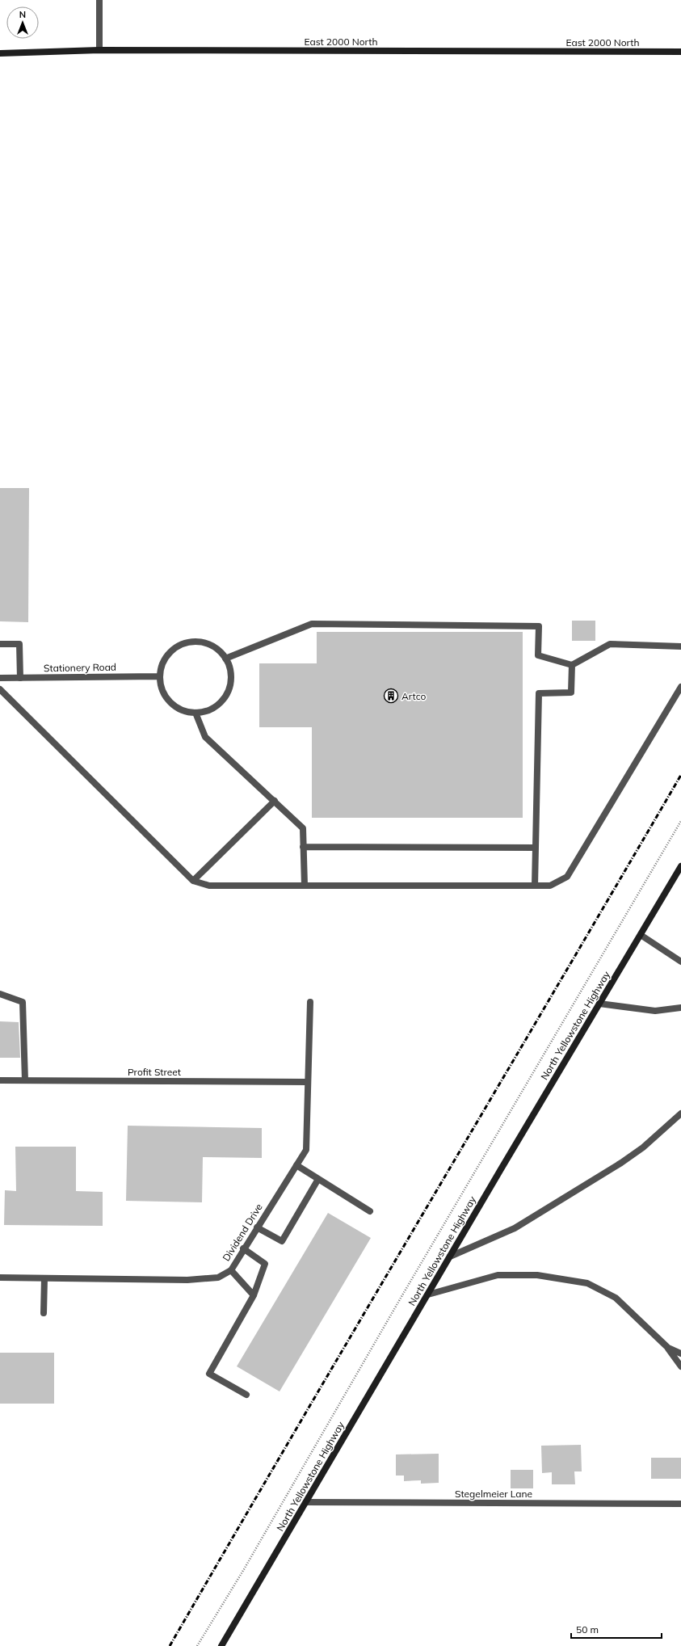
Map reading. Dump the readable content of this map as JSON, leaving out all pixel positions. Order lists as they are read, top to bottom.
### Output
{
  "streets": {
    "main road": ["East 2000 North", "North Yellowstone Highway"],
    "street": [
      "Stationery Road",
      "Profit Street",
      "Dividend Drive",
      "Stegelmeier Lane"
    ]
  },
  "crossings": [
    ["North Yellowstone Highway", "Stegelmeier Lane"],
    ["Profit Street", "Dividend Drive"]
  ],
  "places": {
    "building": ["Artco"]
  },
  "scale_bar": "50 m",
  "north": "top"
}
